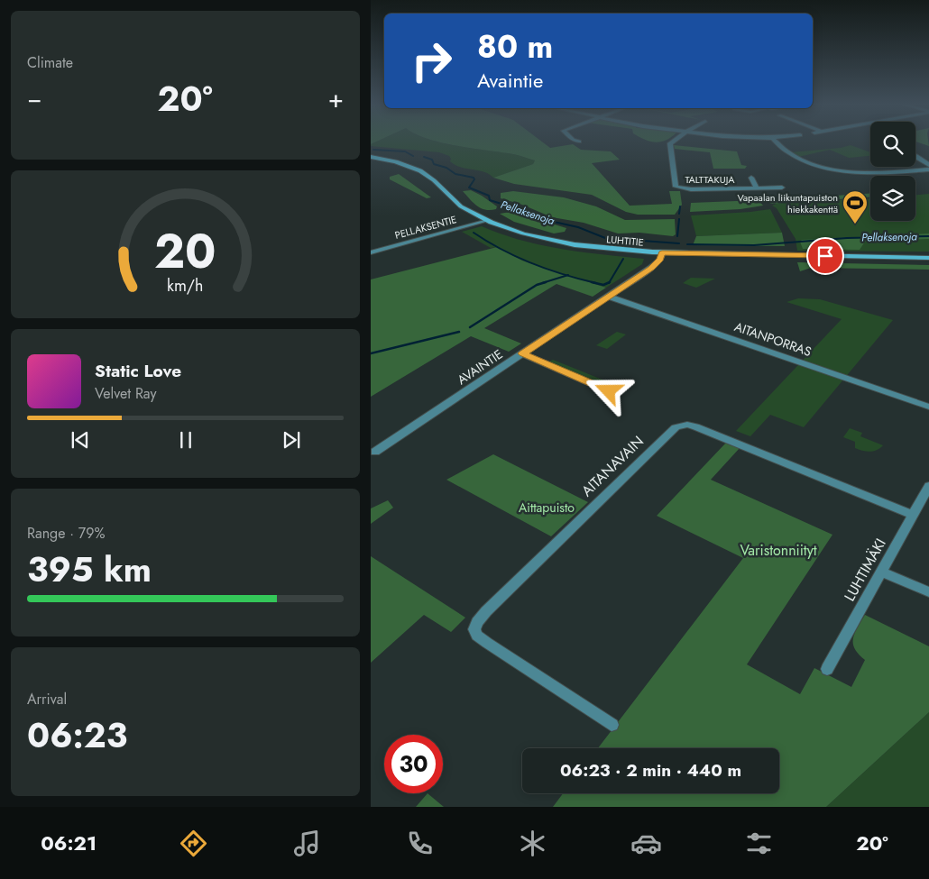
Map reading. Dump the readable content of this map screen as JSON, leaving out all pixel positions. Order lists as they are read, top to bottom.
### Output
{
  "streets": {
    "street": [
      "TALTTAKUJA",
      "PELLAKSENTIE",
      "LUHTITIE",
      "AITANPORRAS",
      "AVAINTIE",
      "AITANAVAIN",
      "LUHTIMÄKI"
    ]
  },
  "crossings": [
    ["PELLAKSENTIE", "LUHTITIE"],
    ["LUHTITIE", "AVAINTIE"],
    ["AITANPORRAS", "AVAINTIE"],
    ["AITANAVAIN", "LUHTIMÄKI"]
  ],
  "water": ["Pellaksenoja"],
  "parks": ["Aittapuisto", "Varistonniityt"],
  "places": {
    "sports": ["Vapaalan liikuntapuiston hiekkakenttä"]
  },
  "page": {
    "tile": [
      "Climate",
      ["Range · 79%", "395 km"],
      ["Arrival", "06:23"]
    ],
    "turn": ["80 m", "Avaintie"],
    "heat": ["−", "20°", "+"],
    "song": ["Static Love", "Velvet Ray"],
    "limit": "30",
    "trip": "06:23 · 2 min · 440 m",
    "tabs": ["06:21", "20°"],
    "gauge": ["20", "km/h"]
  }
}
